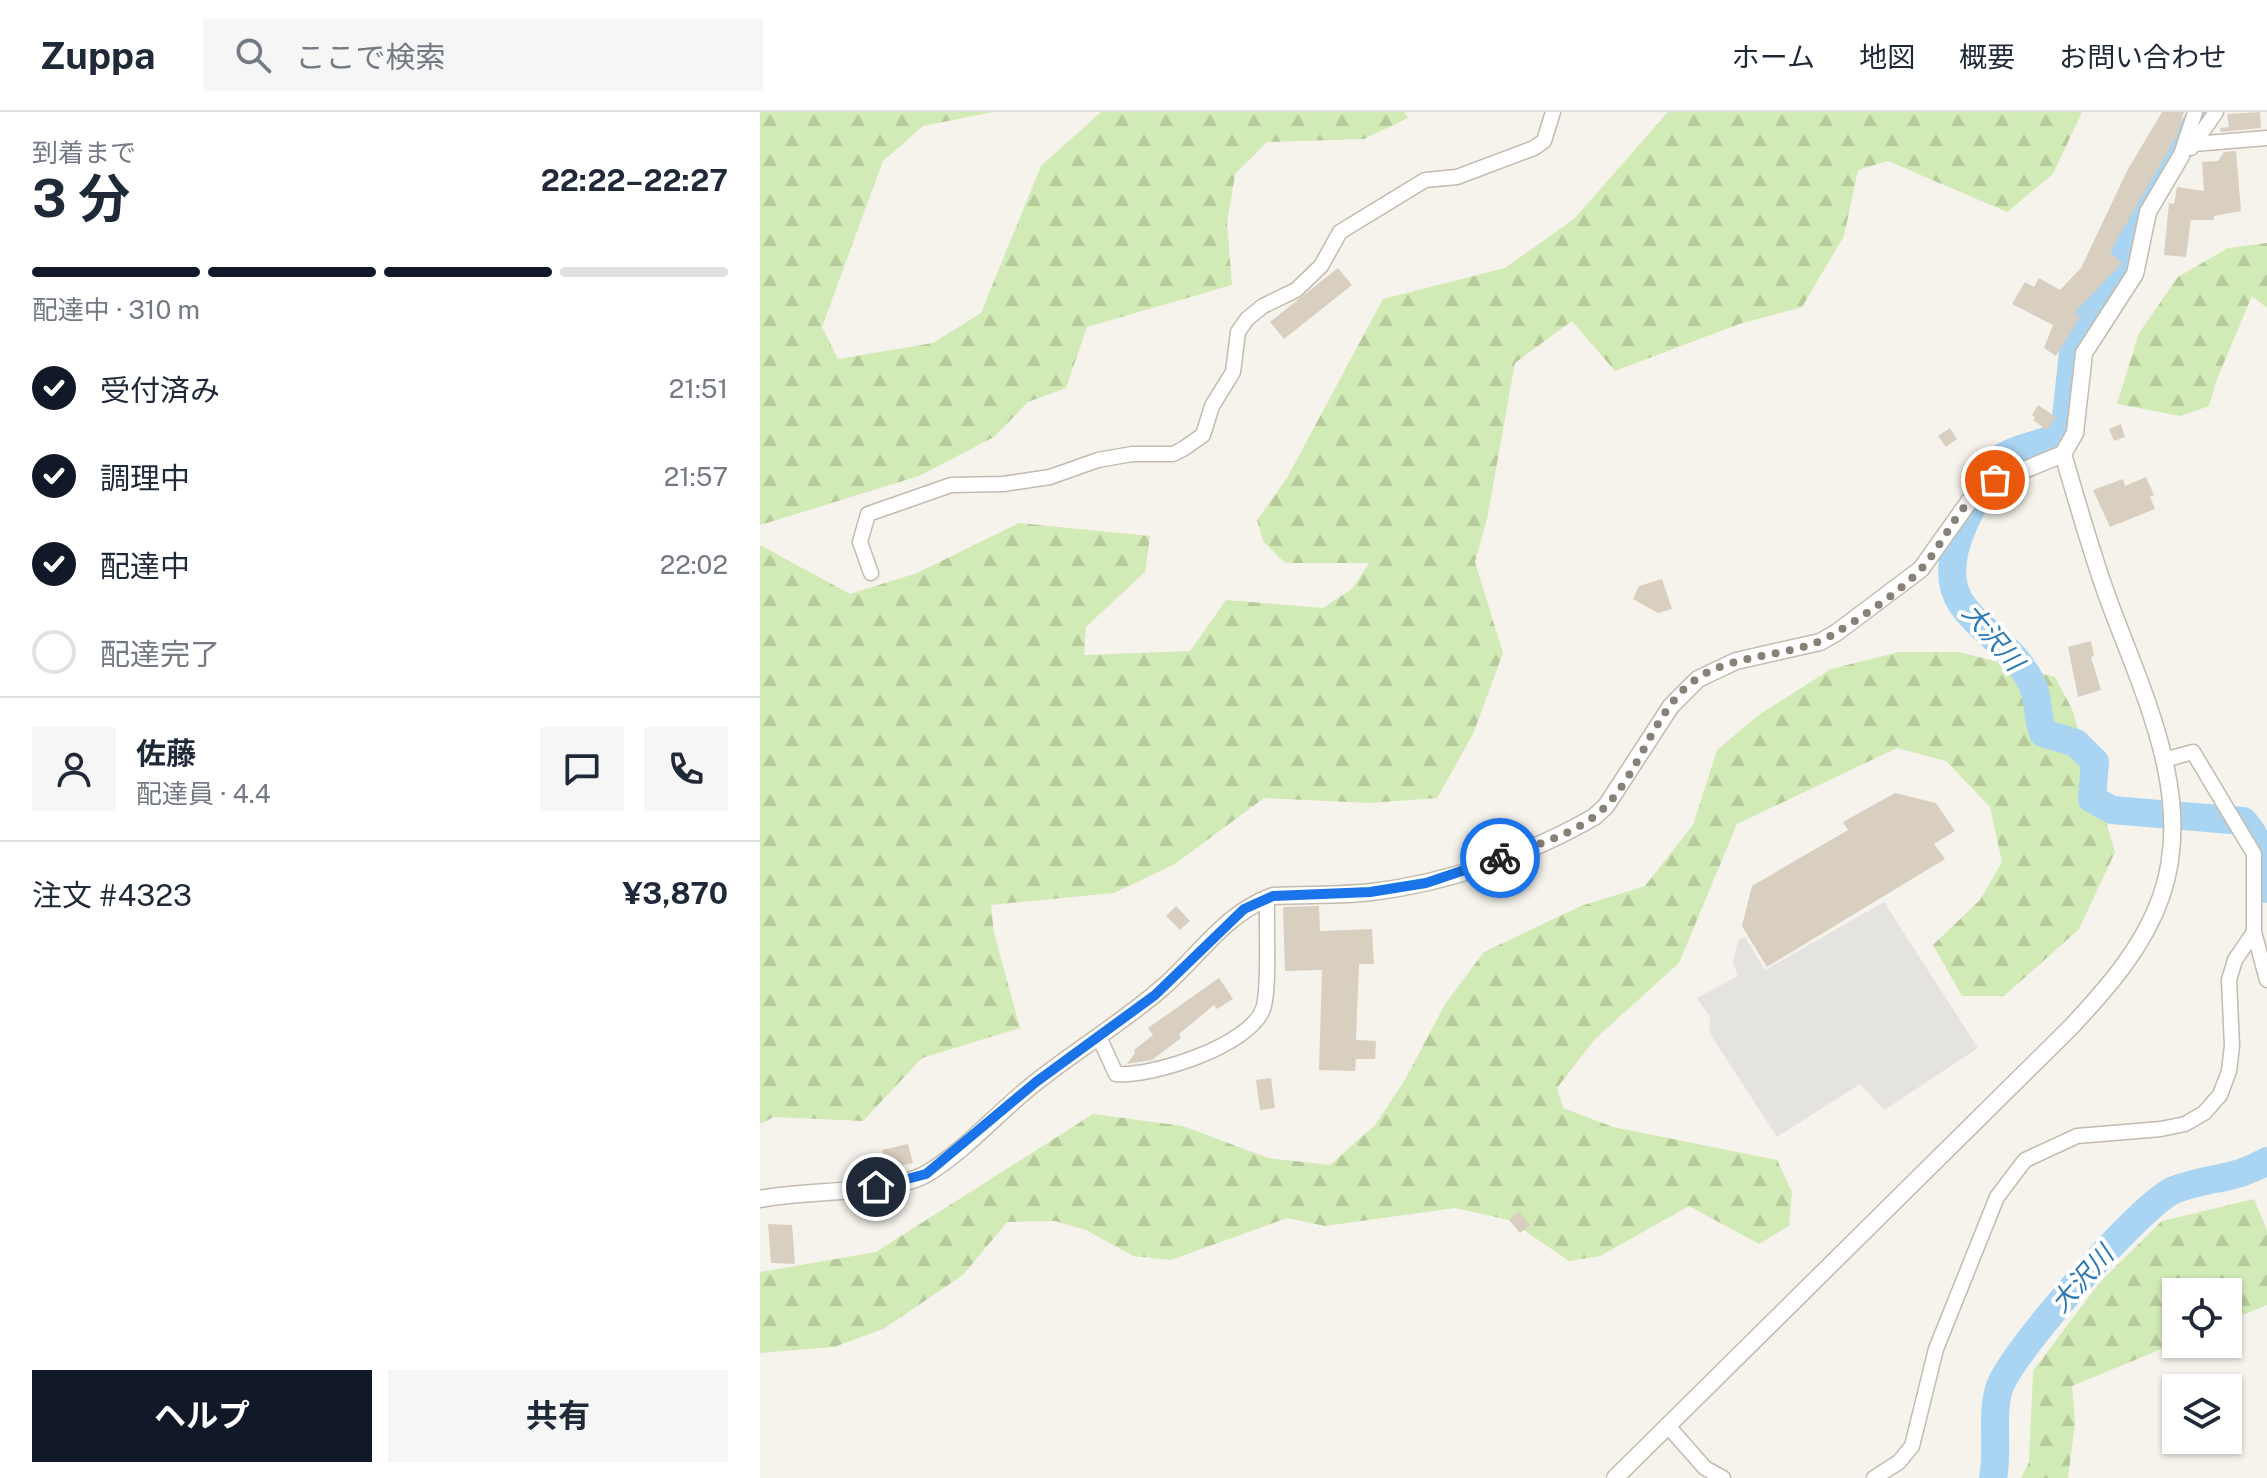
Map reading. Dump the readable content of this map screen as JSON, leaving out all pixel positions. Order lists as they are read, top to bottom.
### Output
{
  "water": ["大沢川"],
  "page": {
    "header": "Zuppa",
    "search": "ここで検索",
    "nav": [
      "ホーム",
      "地図",
      "概要",
      "お問い合わせ"
    ],
    "heading": ["3 分", "到着まで", "22:22–22:27"],
    "panel": [
      "佐藤",
      "配達員 · 4.4",
      "注文 #4323",
      "¥3,870"
    ],
    "bar": "配達中 · 310 m",
    "list": [
      ["受付済み", "21:51"],
      ["調理中", "21:57"],
      ["配達中", "22:02"],
      "配達完了"
    ],
    "buttons": ["ヘルプ", "共有"]
  }
}
